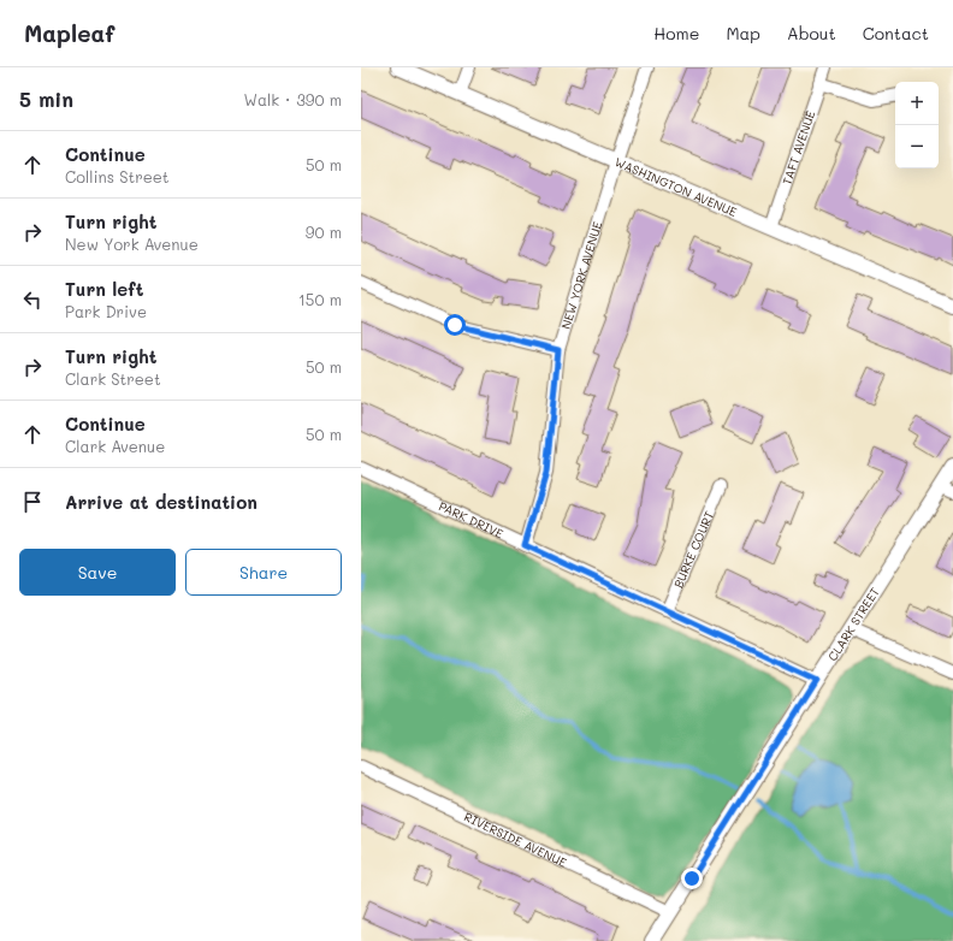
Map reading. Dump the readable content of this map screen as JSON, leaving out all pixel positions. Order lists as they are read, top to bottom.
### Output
{
  "streets": {
    "street": [
      "TAFT AVENUE",
      "WASHINGTON AVENUE",
      "NEW YORK AVENUE",
      "PARK DRIVE",
      "BURKE COURT",
      "CLARK STREET",
      "RIVERSIDE AVENUE"
    ]
  },
  "crossings": [
    ["TAFT AVENUE", "WASHINGTON AVENUE"],
    ["WASHINGTON AVENUE", "NEW YORK AVENUE"],
    ["NEW YORK AVENUE", "PARK DRIVE"],
    ["PARK DRIVE", "BURKE COURT"],
    ["PARK DRIVE", "CLARK STREET"],
    ["CLARK STREET", "RIVERSIDE AVENUE"]
  ],
  "page": {
    "header": "Mapleaf",
    "nav": [
      "Home",
      "Map",
      "About",
      "Contact"
    ],
    "heading": ["5 min", "Walk · 390 m"],
    "map_buttons": ["+", "−"],
    "list": [
      ["Continue", "Collins Street", "50 m"],
      ["Turn right", "New York Avenue", "90 m"],
      ["Turn left", "Park Drive", "150 m"],
      ["Turn right", "Clark Street", "50 m"],
      ["Continue", "Clark Avenue", "50 m"],
      "Arrive at destination"
    ],
    "buttons": ["Save", "Share"]
  }
}
